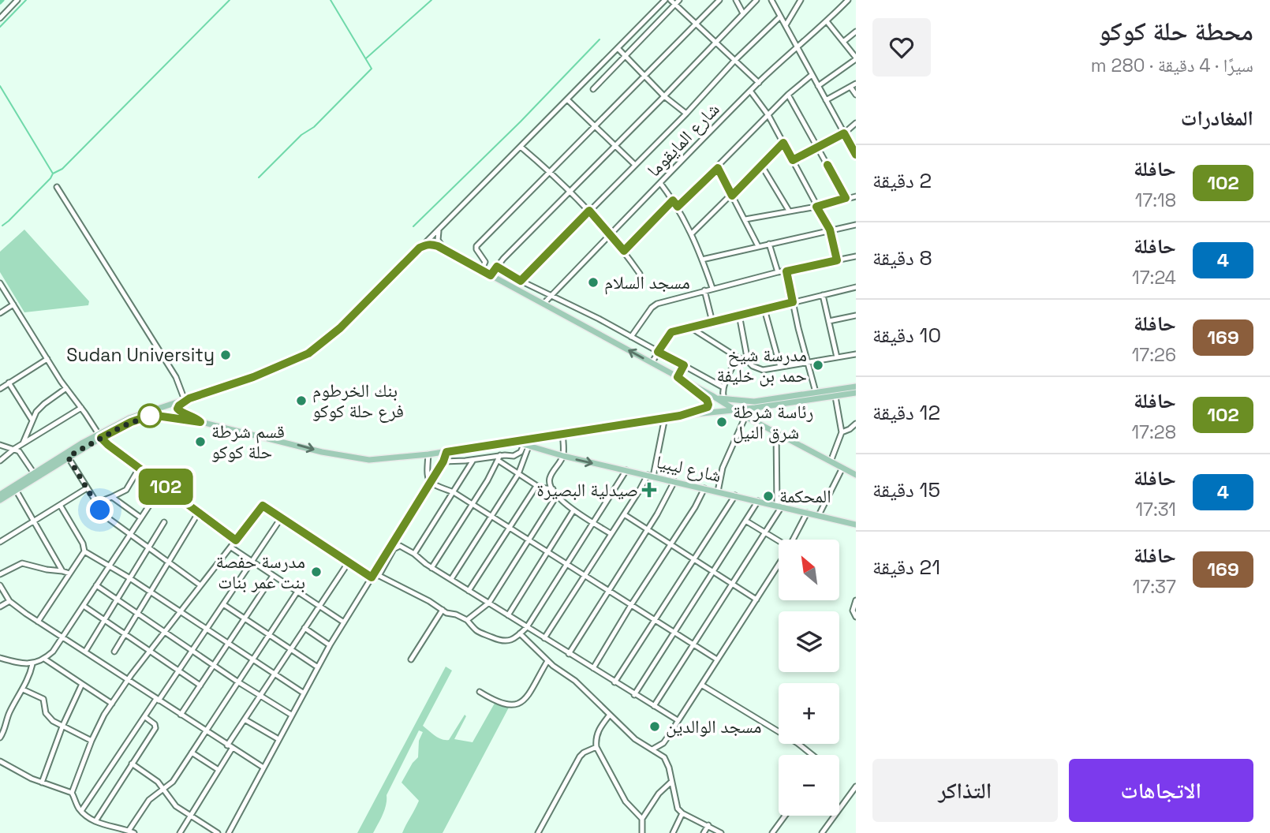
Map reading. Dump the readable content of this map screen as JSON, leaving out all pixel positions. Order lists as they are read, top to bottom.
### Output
{
  "streets": {
    "main road": ["شارع ليبيا"],
    "street": ["شارع المايقوما"]
  },
  "places": {
    "other": [
      "مسجد السلام",
      "Sudan University",
      "مدرسة شيخ حمد بن خليفة",
      "بنك الخرطوم فرع حلة كوكو",
      "رئاسة شرطة شرق النيل",
      "قسم شرطة حلة كوكو",
      "المحكمة",
      "مدرسة حفصة بنت عمر بنات",
      "مسجد الوالدين"
    ],
    "health": ["صيدلية البصيرة"]
  },
  "lines": ["bus line 102"],
  "north": "top left",
  "page": {
    "heading": [
      ["محطة حلة كوكو", "سيرًا · 4 دقيقة · 280 m"],
      "المغادرات"
    ],
    "on_map": "102",
    "list": [
      {
        "mark": "102",
        "name": "حافلة",
        "note": "17:18",
        "value": "2 دقيقة"
      },
      {
        "mark": "4",
        "name": "حافلة",
        "note": "17:24",
        "value": "8 دقيقة"
      },
      {
        "mark": "169",
        "name": "حافلة",
        "note": "17:26",
        "value": "10 دقيقة"
      },
      {
        "mark": "102",
        "name": "حافلة",
        "note": "17:28",
        "value": "12 دقيقة"
      },
      {
        "mark": "4",
        "name": "حافلة",
        "note": "17:31",
        "value": "15 دقيقة"
      },
      {
        "mark": "169",
        "name": "حافلة",
        "note": "17:37",
        "value": "21 دقيقة"
      }
    ],
    "map_buttons": ["+", "−"],
    "buttons": ["الاتجاهات", "التذاكر"]
  }
}
